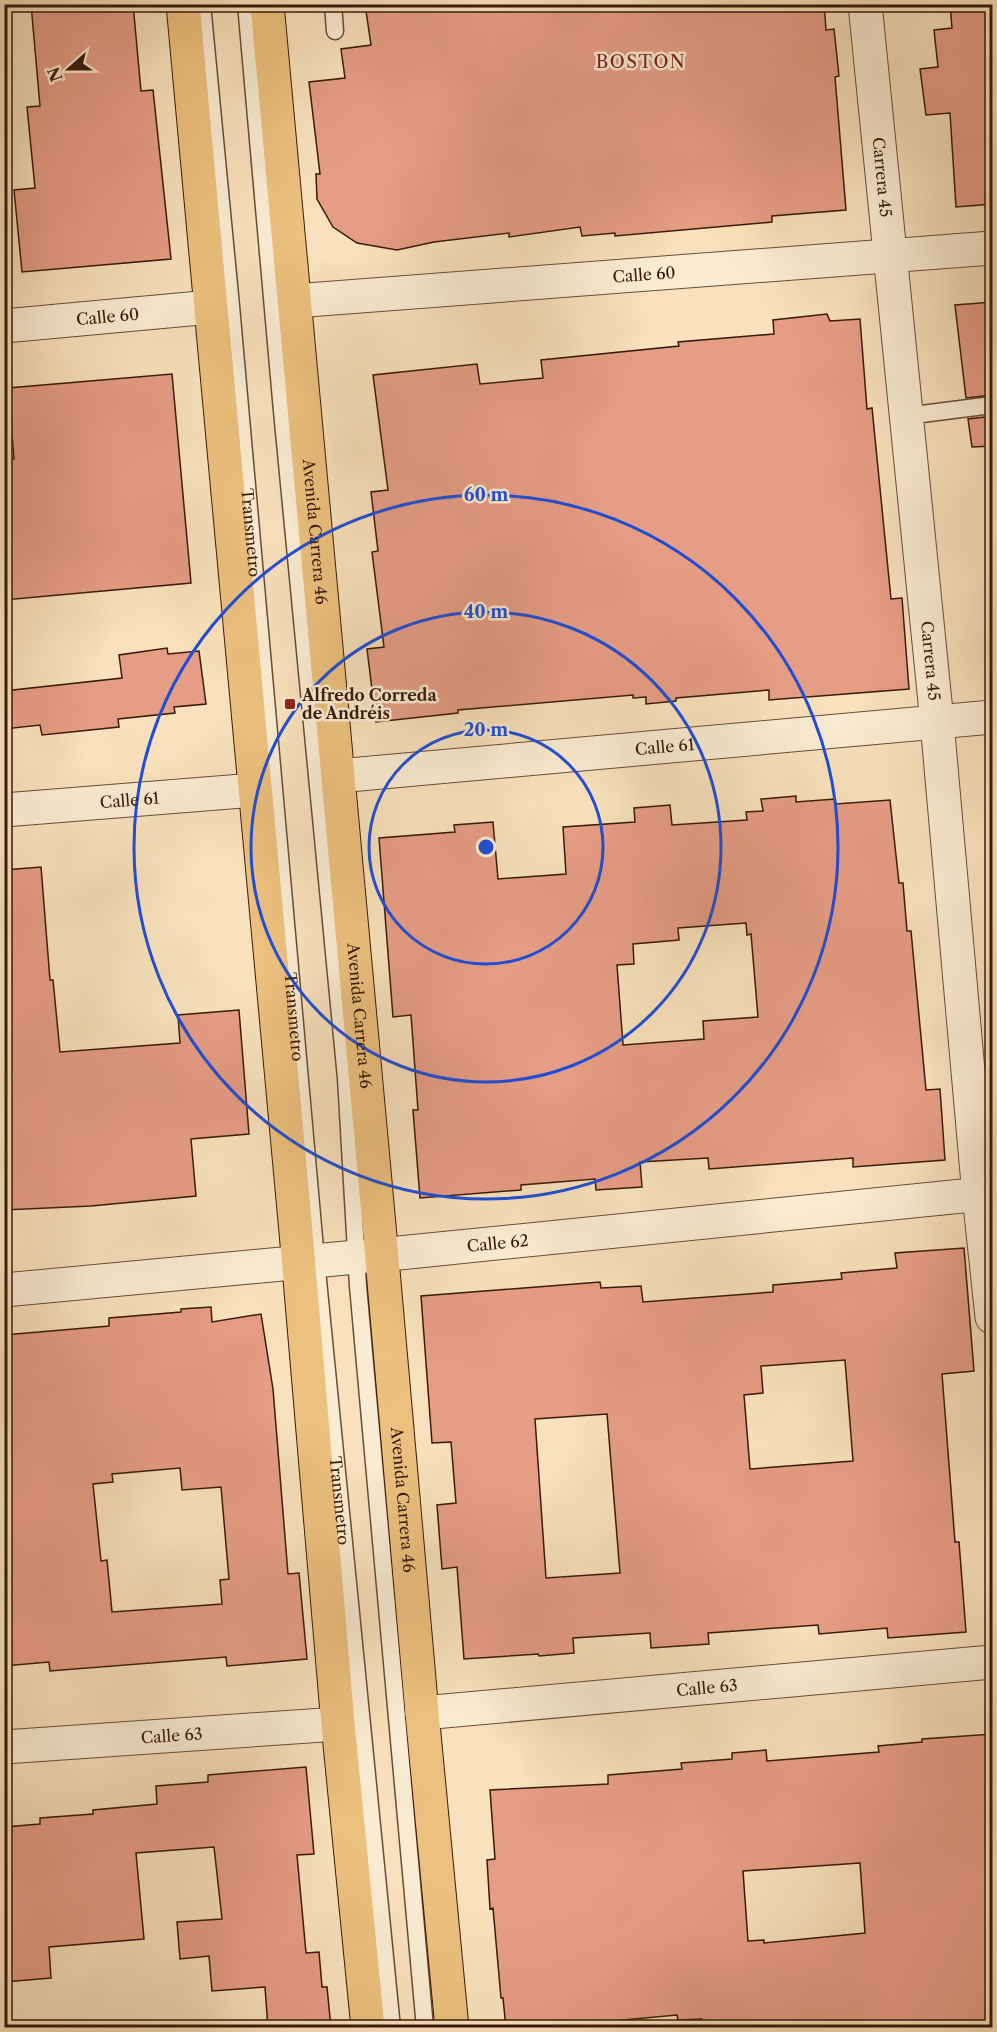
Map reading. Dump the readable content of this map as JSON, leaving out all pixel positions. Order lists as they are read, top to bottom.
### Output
{
  "streets": {
    "main road": ["Avenida Carrera 46"],
    "street": [
      "Carrera 45",
      "Calle 60",
      "Calle 61",
      "Calle 62",
      "Calle 63"
    ],
    "lane": ["Transmetro"]
  },
  "crossings": [
    ["Carrera 45", "Calle 60"],
    ["Carrera 45", "Calle 61"],
    ["Carrera 45", "Calle 62"],
    ["Calle 60", "Avenida Carrera 46"],
    ["Transmetro", "Calle 62"],
    ["Avenida Carrera 46", "Calle 61"],
    ["Avenida Carrera 46", "Calle 62"],
    ["Avenida Carrera 46", "Calle 63"]
  ],
  "districts": ["BOSTON"],
  "places": {
    "transit": ["Alfredo Correda de Andréis"]
  },
  "north": "left",
  "rings": ["60 m", "40 m", "20 m"]
}
